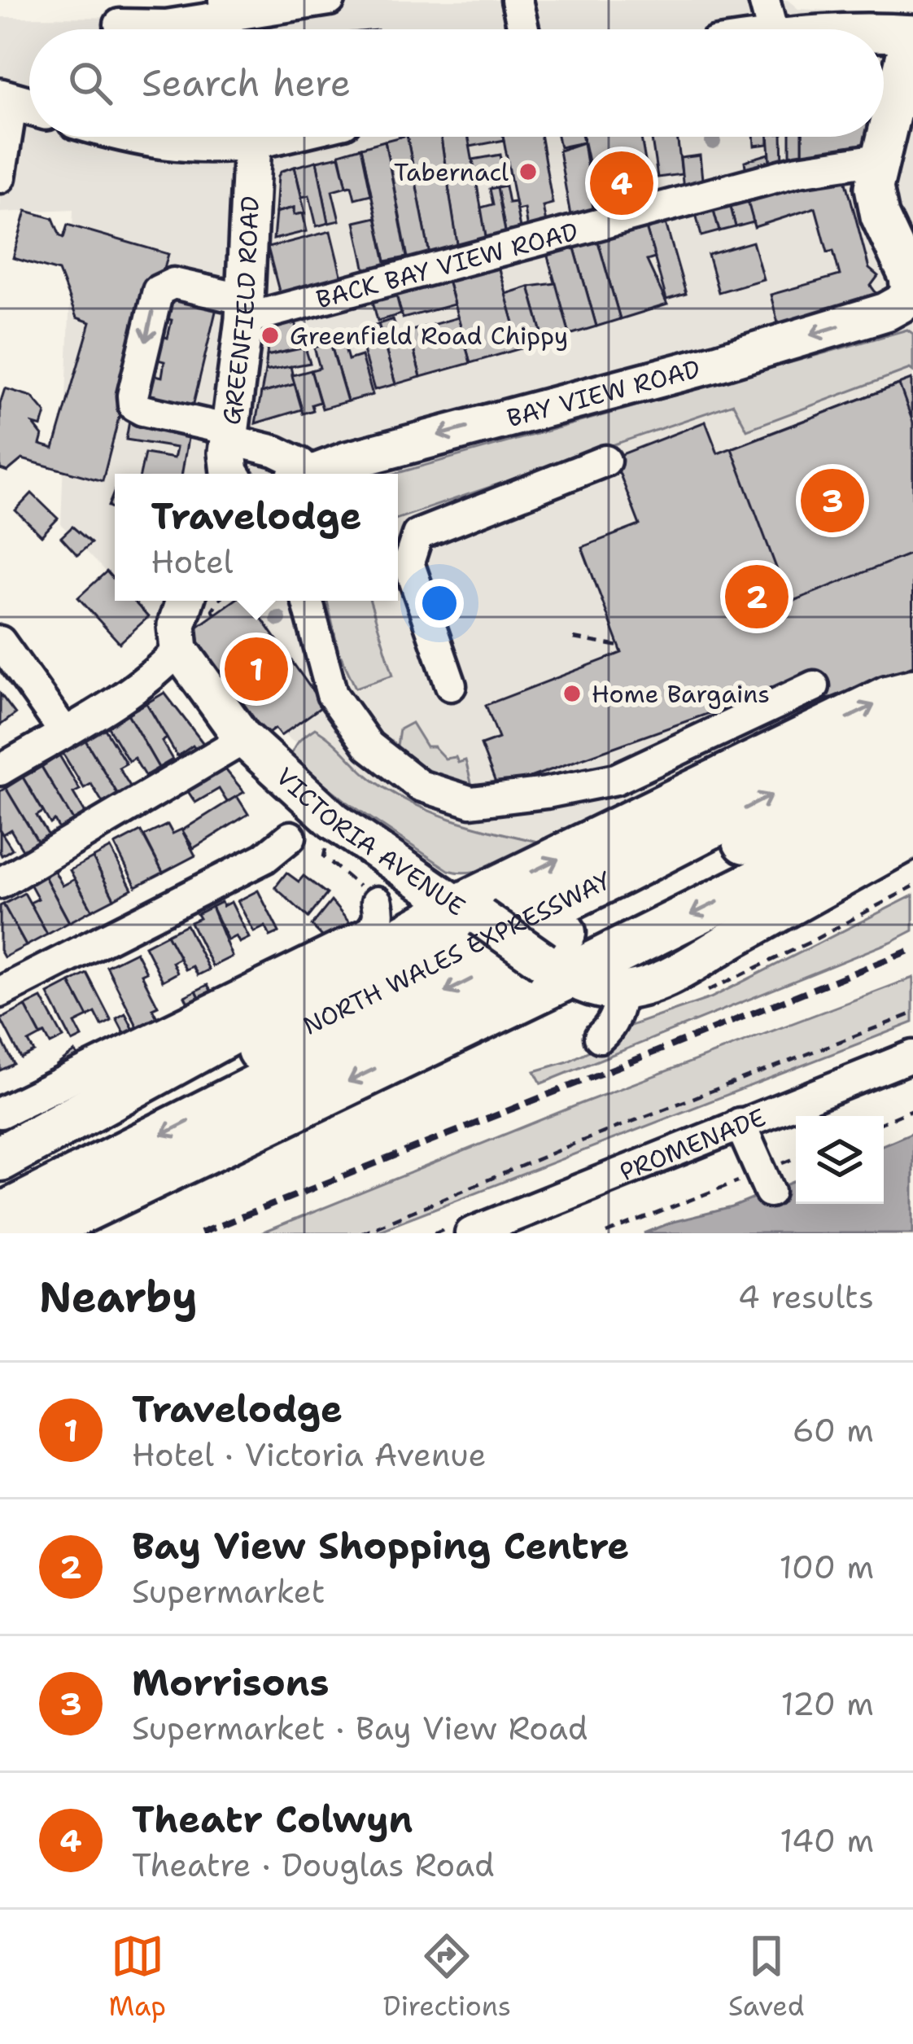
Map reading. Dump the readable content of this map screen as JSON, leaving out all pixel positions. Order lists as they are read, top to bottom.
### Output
{
  "streets": {
    "highway": ["NORTH WALES EXPRESSWAY"],
    "main road": ["GREENFIELD ROAD", "BAY VIEW ROAD", "VICTORIA AVENUE"],
    "street": ["BACK BAY VIEW ROAD", "PROMENADE"]
  },
  "crossings": [
    ["BACK BAY VIEW ROAD", "GREENFIELD ROAD"]
  ],
  "one_way": ["BAY VIEW ROAD"],
  "places": ["Tabernacl", "Greenfield Road Chippy", "Home Bargains"],
  "page": {
    "search": "Search here",
    "pins": [
      "4",
      "3",
      "2",
      "1"
    ],
    "popup": ["Travelodge", "Hotel"],
    "heading": ["Nearby", "4 results"],
    "list": [
      {
        "mark": "1",
        "name": "Travelodge",
        "note": "Hotel · Victoria Avenue",
        "value": "60 m"
      },
      {
        "mark": "2",
        "name": "Bay View Shopping Centre",
        "note": "Supermarket",
        "value": "100 m"
      },
      {
        "mark": "3",
        "name": "Morrisons",
        "note": "Supermarket · Bay View Road",
        "value": "120 m"
      },
      {
        "mark": "4",
        "name": "Theatr Colwyn",
        "note": "Theatre · Douglas Road",
        "value": "140 m"
      }
    ],
    "nav": ["Map", "Directions", "Saved"]
  }
}
